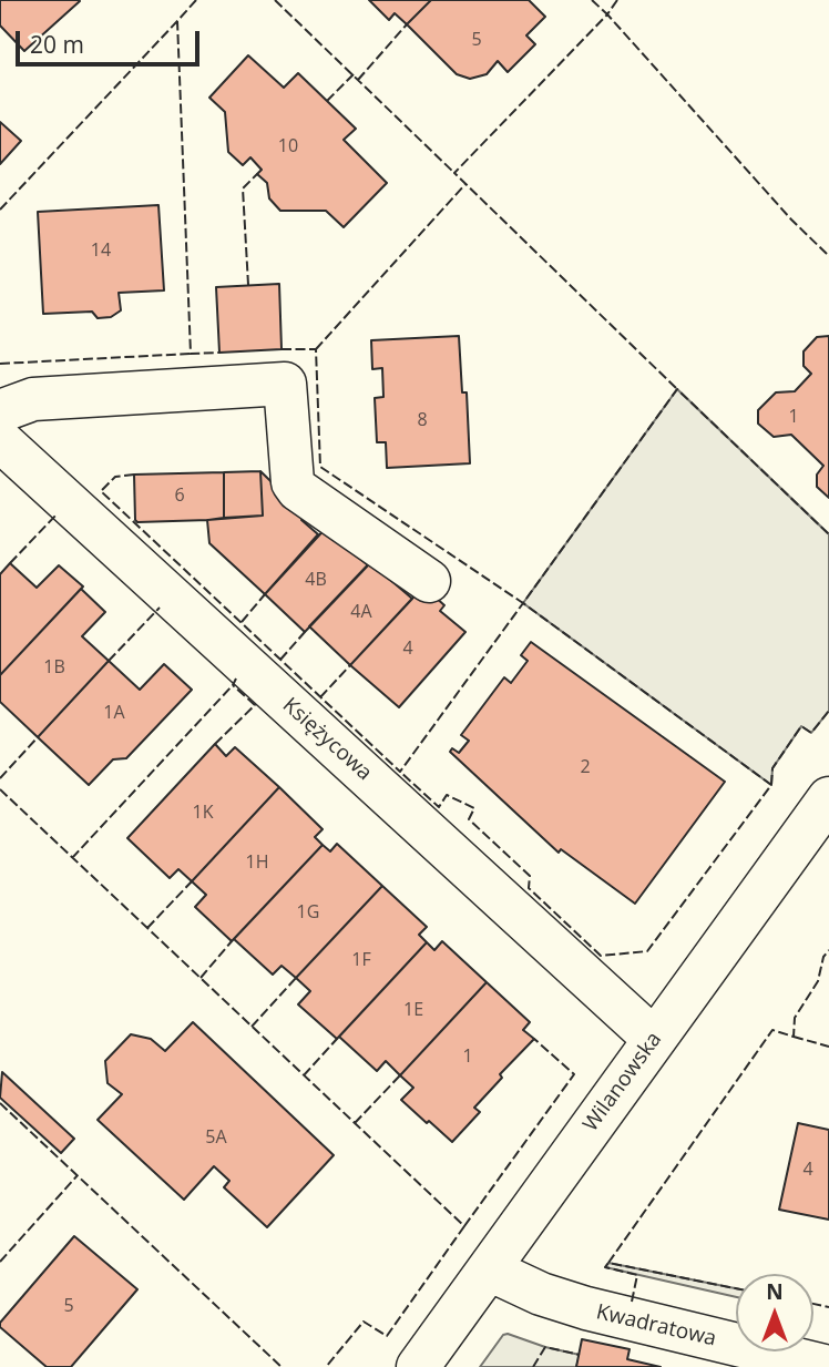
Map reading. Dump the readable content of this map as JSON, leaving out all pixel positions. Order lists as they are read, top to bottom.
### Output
{
  "streets": {
    "street": ["Księżycowa", "Wilanowska", "Kwadratowa"]
  },
  "crossings": [
    ["Księżycowa", "Wilanowska"],
    ["Wilanowska", "Kwadratowa"]
  ],
  "house_numbers": [
    "5",
    "10",
    "14",
    "1",
    "8",
    "6",
    "4B",
    "4A",
    "4",
    "1B",
    "1A",
    "2",
    "1K",
    "1H",
    "1G",
    "1F",
    "1E",
    "1",
    "5A",
    "4",
    "5"
  ],
  "scale_bar": "20 m",
  "north": "top"
}
